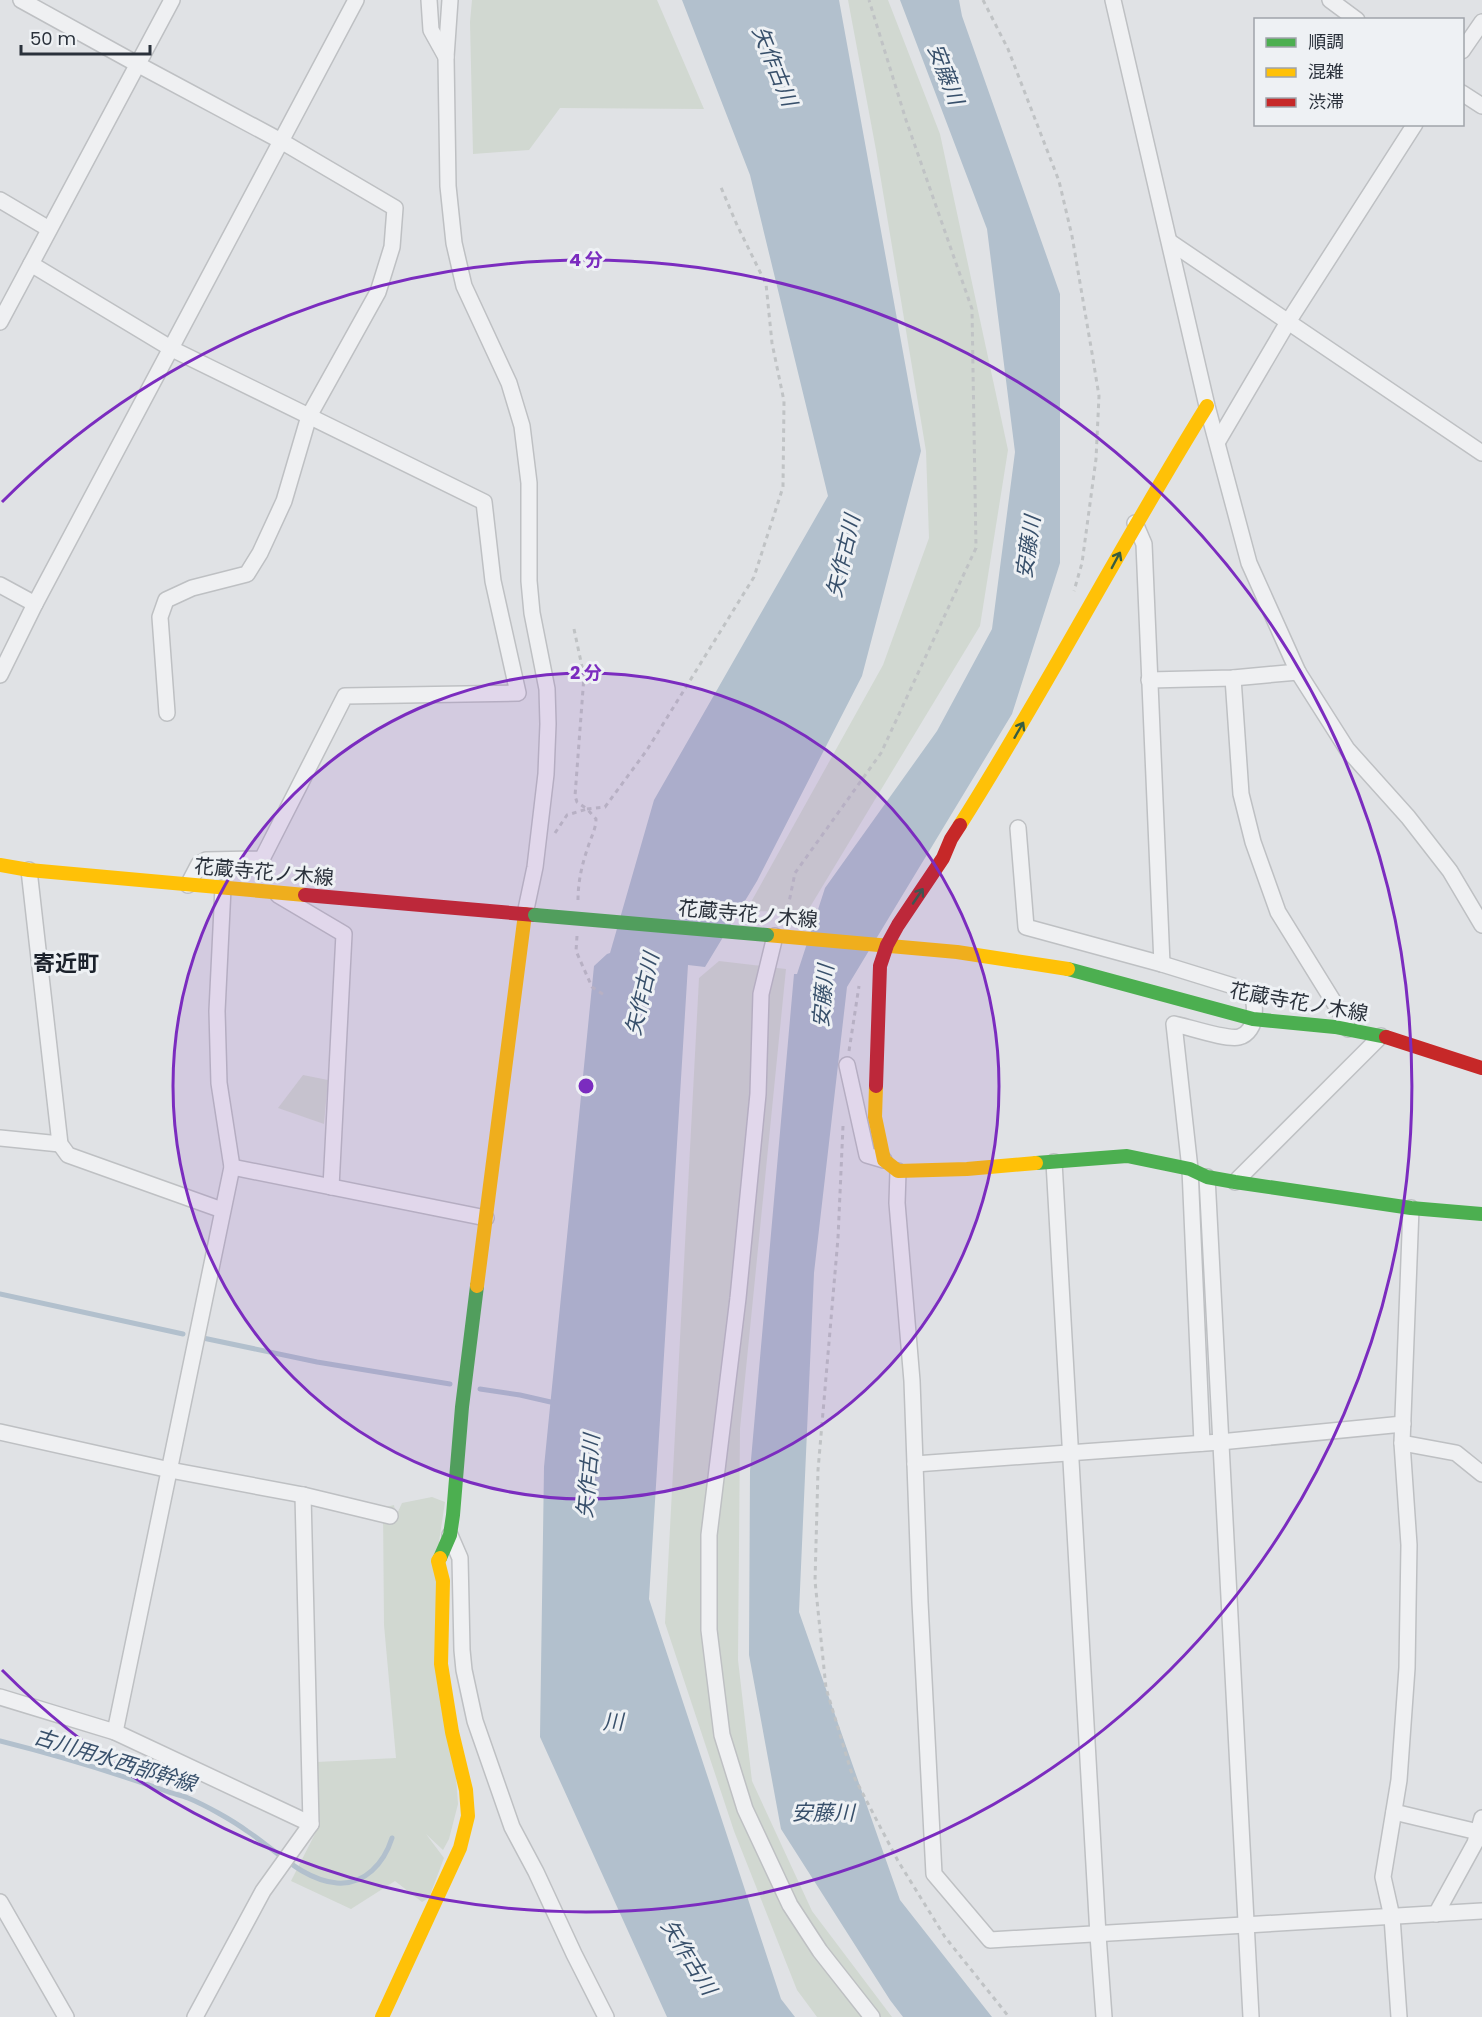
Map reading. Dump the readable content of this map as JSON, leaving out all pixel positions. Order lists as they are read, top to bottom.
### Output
{
  "streets": {
    "street": ["花蔵寺花ノ木線"]
  },
  "districts": ["寄近町"],
  "water": [
    "矢作古川",
    "安藤川",
    "川",
    "古川用水西部幹線"
  ],
  "legend": ["順調", "混雑", "渋滞"],
  "scale_bar": "50 m",
  "rings": ["4 分", "2 分"]
}
